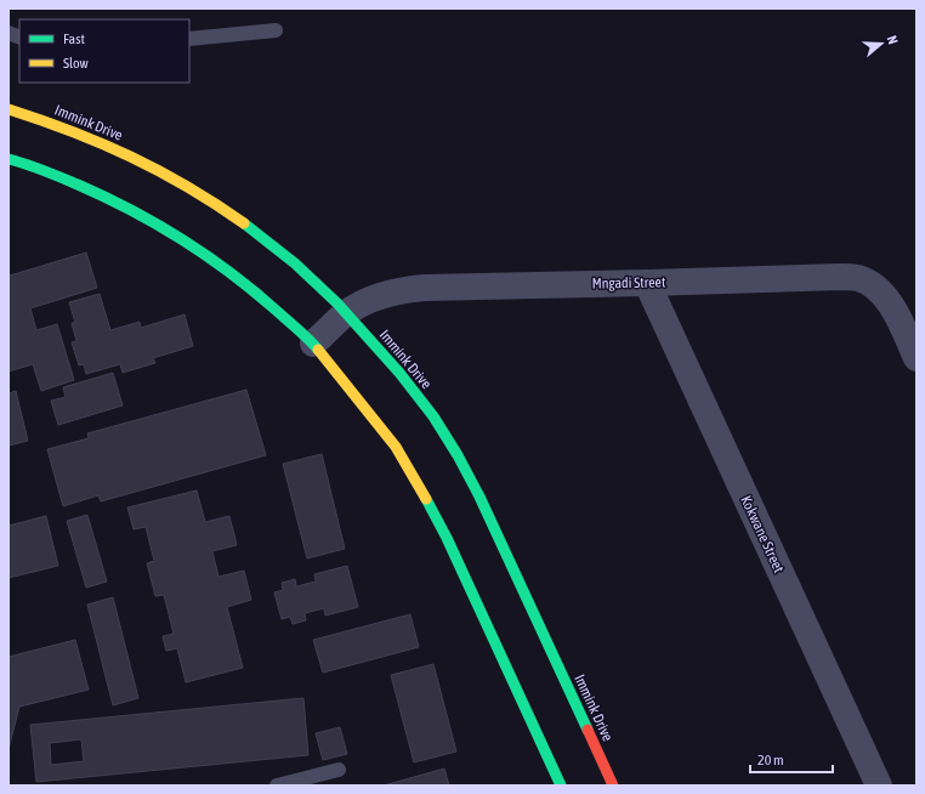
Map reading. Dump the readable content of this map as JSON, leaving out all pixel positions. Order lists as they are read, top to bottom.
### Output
{
  "streets": {
    "main road": ["Immink Drive"],
    "street": ["Mngadi Street", "Kokwane Street"]
  },
  "crossings": [
    ["Immink Drive", "Mngadi Street"],
    ["Mngadi Street", "Kokwane Street"]
  ],
  "legend": ["Fast", "Slow"],
  "scale_bar": "20 m",
  "north": "right"
}
